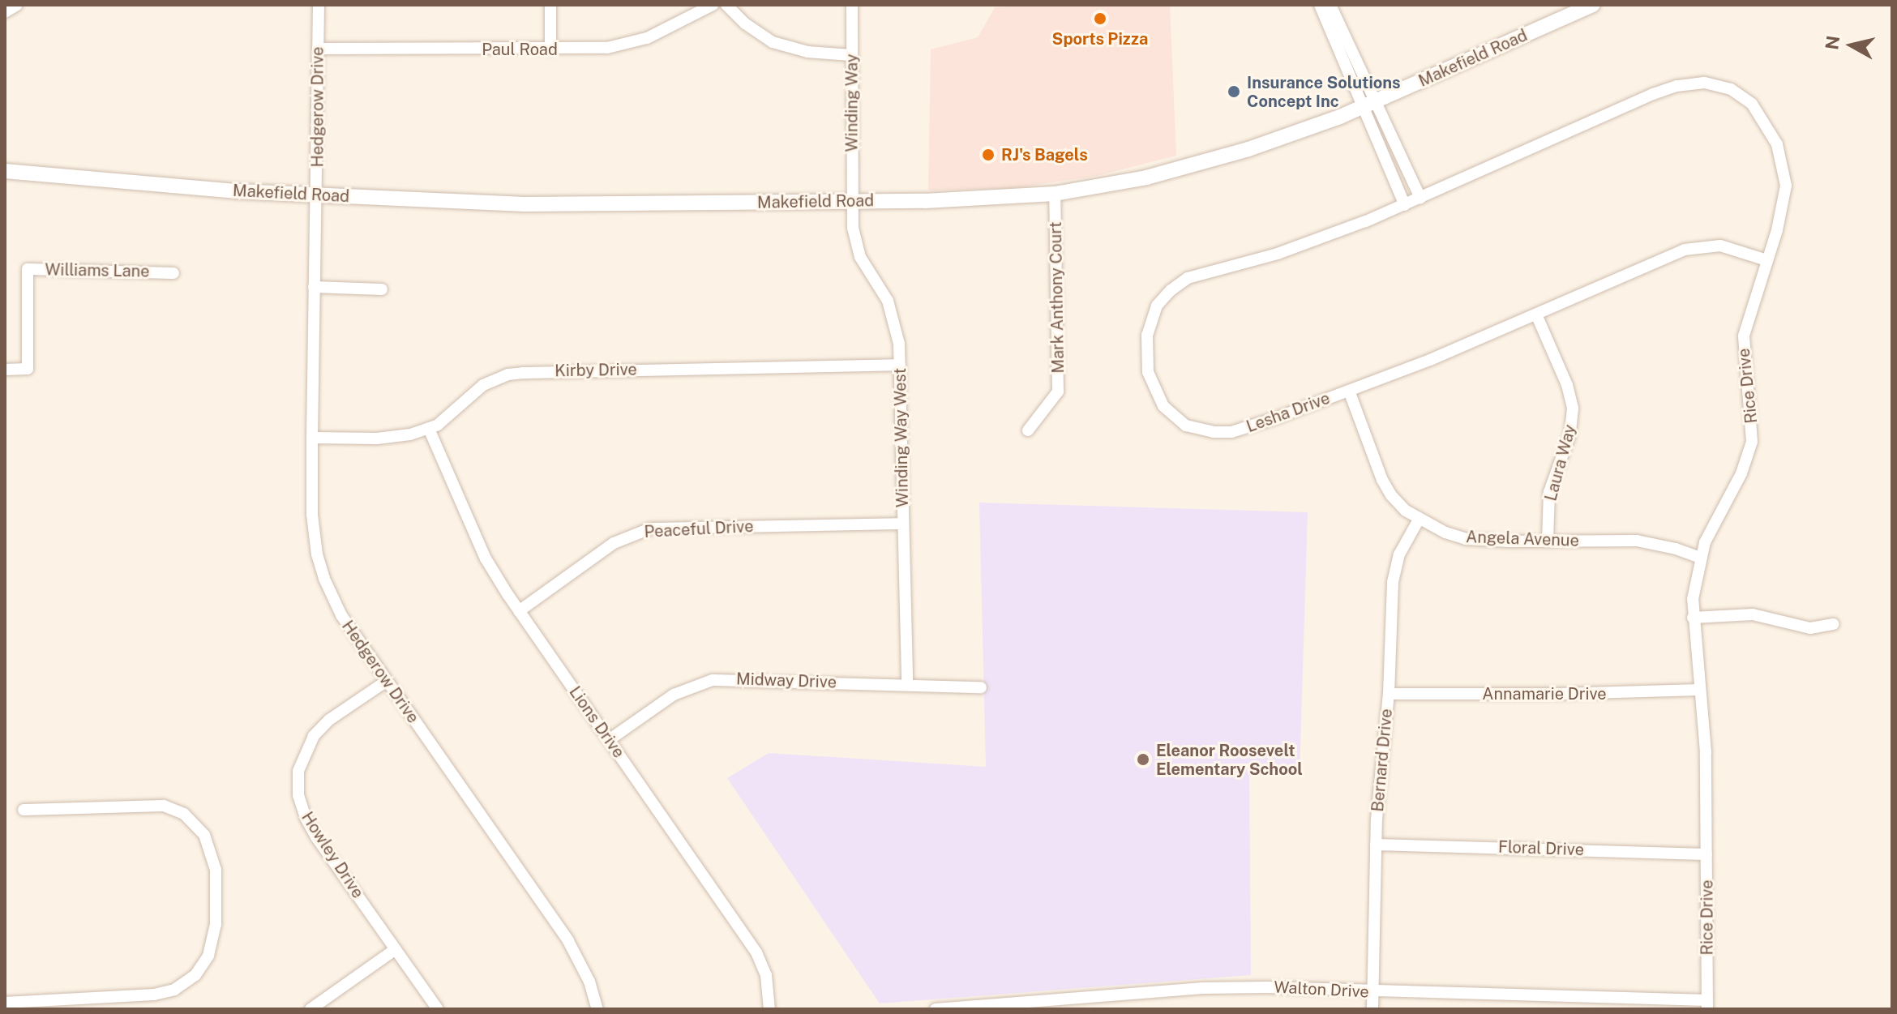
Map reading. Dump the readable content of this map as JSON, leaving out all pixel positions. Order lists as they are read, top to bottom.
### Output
{
  "streets": {
    "street": [
      "Paul Road",
      "Makefield Road",
      "Winding Way",
      "Hedgerow Drive",
      "Williams Lane",
      "Mark Anthony Court",
      "Kirby Drive",
      "Rice Drive",
      "Lesha Drive",
      "Winding Way West",
      "Laura Way",
      "Peaceful Drive",
      "Angela Avenue",
      "Midway Drive",
      "Annamarie Drive",
      "Lions Drive",
      "Bernard Drive",
      "Floral Drive",
      "Howley Drive",
      "Walton Drive"
    ]
  },
  "crossings": [
    ["Paul Road", "Hedgerow Drive"],
    ["Makefield Road", "Winding Way"],
    ["Makefield Road", "Hedgerow Drive"],
    ["Makefield Road", "Mark Anthony Court"],
    ["Makefield Road", "Winding Way West"],
    ["Winding Way", "Winding Way West"],
    ["Hedgerow Drive", "Kirby Drive"],
    ["Hedgerow Drive", "Howley Drive"],
    ["Kirby Drive", "Winding Way West"],
    ["Kirby Drive", "Lions Drive"],
    ["Rice Drive", "Lesha Drive"],
    ["Rice Drive", "Angela Avenue"],
    ["Rice Drive", "Annamarie Drive"],
    ["Rice Drive", "Floral Drive"],
    ["Rice Drive", "Walton Drive"],
    ["Lesha Drive", "Laura Way"],
    ["Lesha Drive", "Angela Avenue"],
    ["Winding Way West", "Peaceful Drive"],
    ["Winding Way West", "Midway Drive"],
    ["Laura Way", "Angela Avenue"],
    ["Peaceful Drive", "Lions Drive"],
    ["Angela Avenue", "Bernard Drive"],
    ["Midway Drive", "Lions Drive"],
    ["Annamarie Drive", "Bernard Drive"],
    ["Bernard Drive", "Floral Drive"],
    ["Bernard Drive", "Walton Drive"]
  ],
  "places": [
    "Sports Pizza",
    "Insurance Solutions Concept Inc",
    "RJ's Bagels",
    "Eleanor Roosevelt Elementary School"
  ],
  "north": "left"
}
